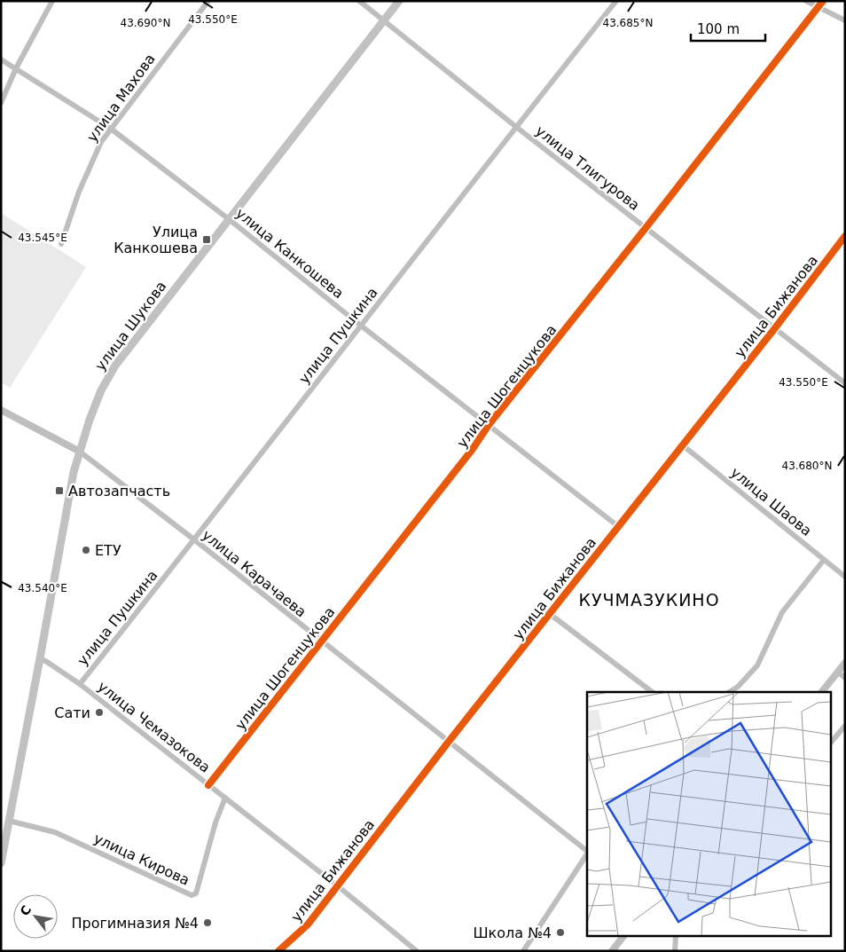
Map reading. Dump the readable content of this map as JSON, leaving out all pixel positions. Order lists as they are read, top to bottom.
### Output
{
  "streets": {
    "main road": ["улица Шукова"],
    "street": [
      "улица Махова",
      "улица Тлигурова",
      "улица Канкошева",
      "улица Бижанова",
      "улица Пушкина",
      "улица Шогенцукова",
      "улица Шаова",
      "улица Карачаева",
      "улица Чемазокова",
      "улица Кирова"
    ]
  },
  "crossings": [
    ["улица Махова", "улица Канкошева"],
    ["улица Тлигурова", "улица Бижанова"],
    ["улица Тлигурова", "улица Шукова"],
    ["улица Тлигурова", "улица Пушкина"],
    ["улица Тлигурова", "улица Шогенцукова"],
    ["улица Канкошева", "улица Бижанова"],
    ["улица Канкошева", "улица Шукова"],
    ["улица Канкошева", "улица Пушкина"],
    ["улица Канкошева", "улица Шогенцукова"],
    ["улица Бижанова", "улица Шаова"],
    ["улица Бижанова", "улица Карачаева"],
    ["улица Бижанова", "улица Чемазокова"],
    ["улица Шукова", "улица Карачаева"],
    ["улица Шукова", "улица Чемазокова"],
    ["улица Шукова", "улица Кирова"],
    ["улица Пушкина", "улица Карачаева"],
    ["улица Пушкина", "улица Чемазокова"],
    ["улица Шогенцукова", "улица Карачаева"],
    ["улица Шогенцукова", "улица Чемазокова"],
    ["улица Чемазокова", "улица Кирова"]
  ],
  "districts": ["КУЧМАЗУКИНО"],
  "places": {
    "transit": ["Улица Канкошева", "Автозапчасть"],
    "other": [
      "ЕТУ",
      "Сати",
      "Прогимназия №4",
      "Школа №4"
    ]
  },
  "scale_bar": "100 m",
  "north": "top left",
  "coordinates": [
    "43.550°E",
    "43.690°N",
    "43.685°N",
    "43.545°E",
    "43.680°N",
    "43.540°E"
  ]
}
